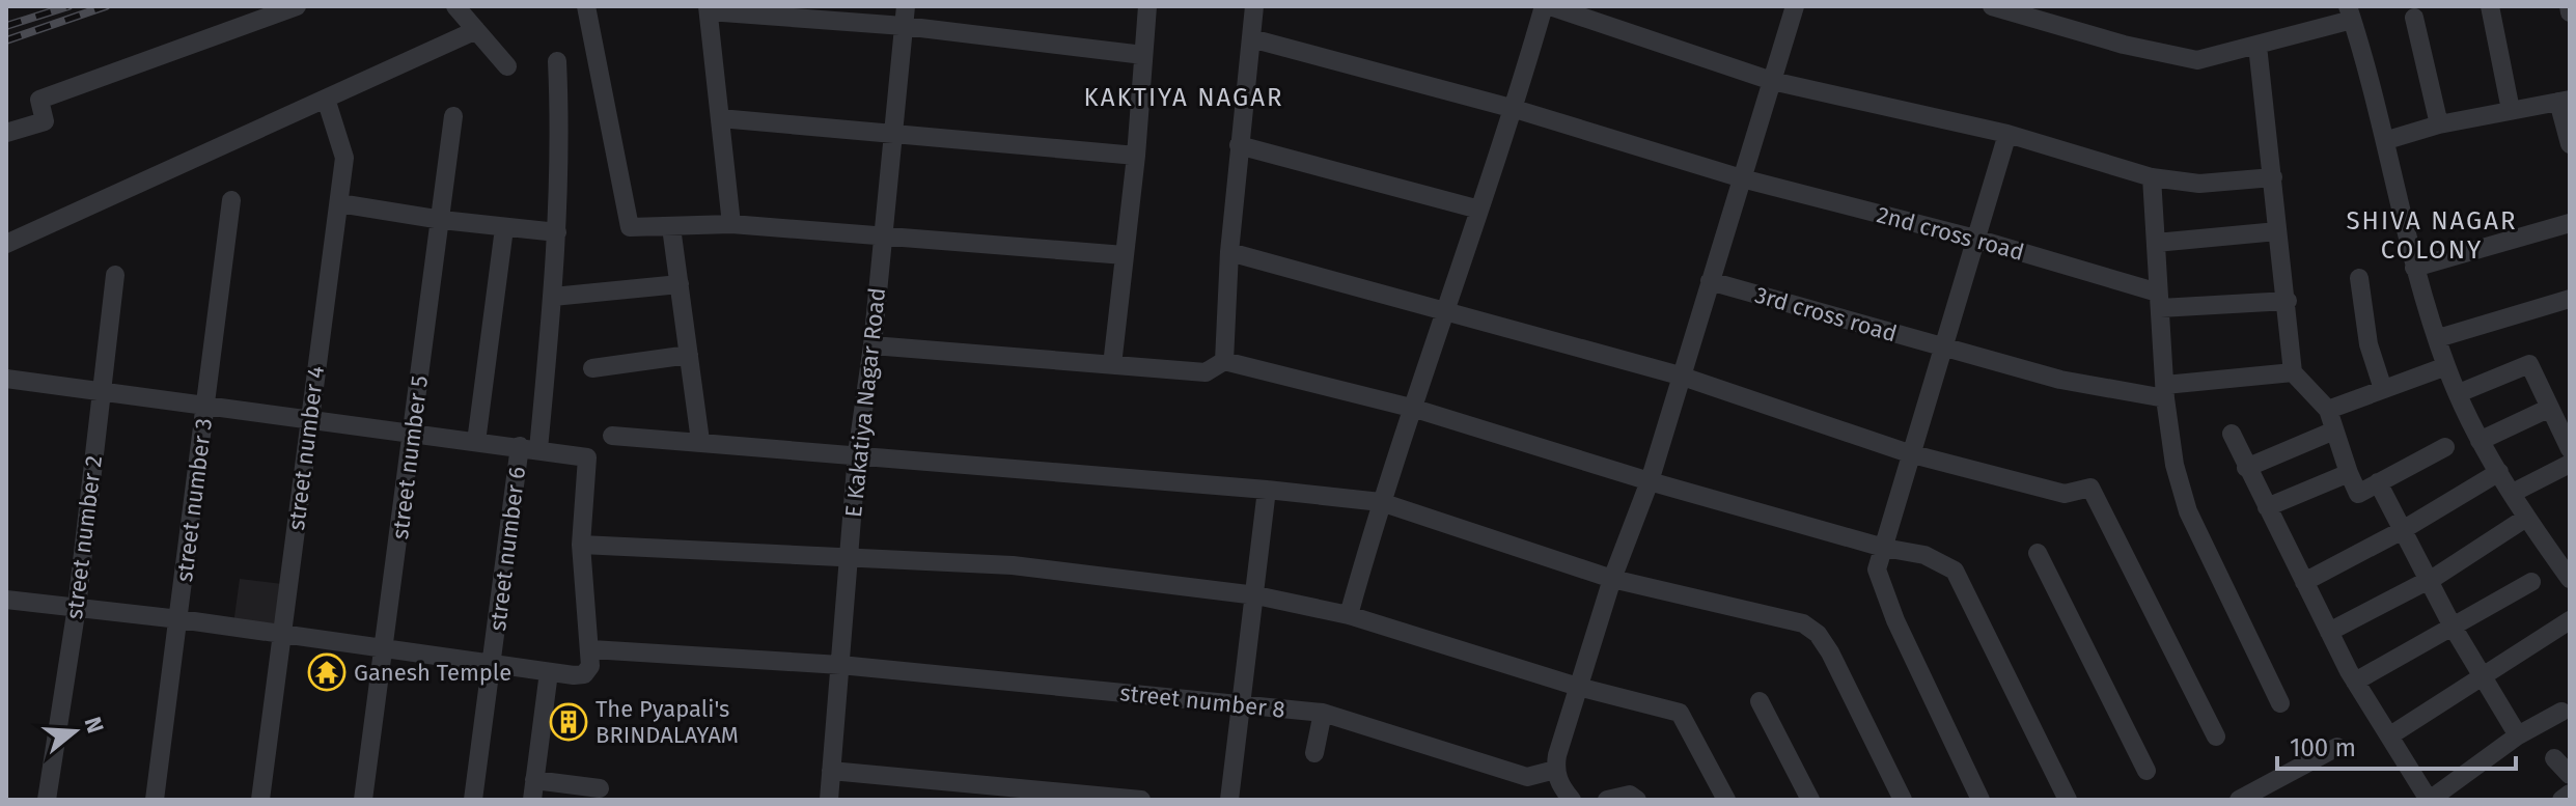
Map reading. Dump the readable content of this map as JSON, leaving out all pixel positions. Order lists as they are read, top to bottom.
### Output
{
  "streets": {
    "street": [
      "2nd cross road",
      "3rd cross road",
      "E Kakatiya Nagar Road",
      "street number 4",
      "street number 5",
      "street number 3",
      "street number 2",
      "street number 6",
      "street number 8"
    ]
  },
  "crossings": [
    ["E Kakatiya Nagar Road", "street number 8"]
  ],
  "districts": ["KAKTIYA NAGAR", "SHIVA NAGAR COLONY"],
  "places": {
    "temple": ["Ganesh Temple"],
    "building": ["The Pyapali's BRINDALAYAM"]
  },
  "scale_bar": "100 m",
  "north": "right"
}
